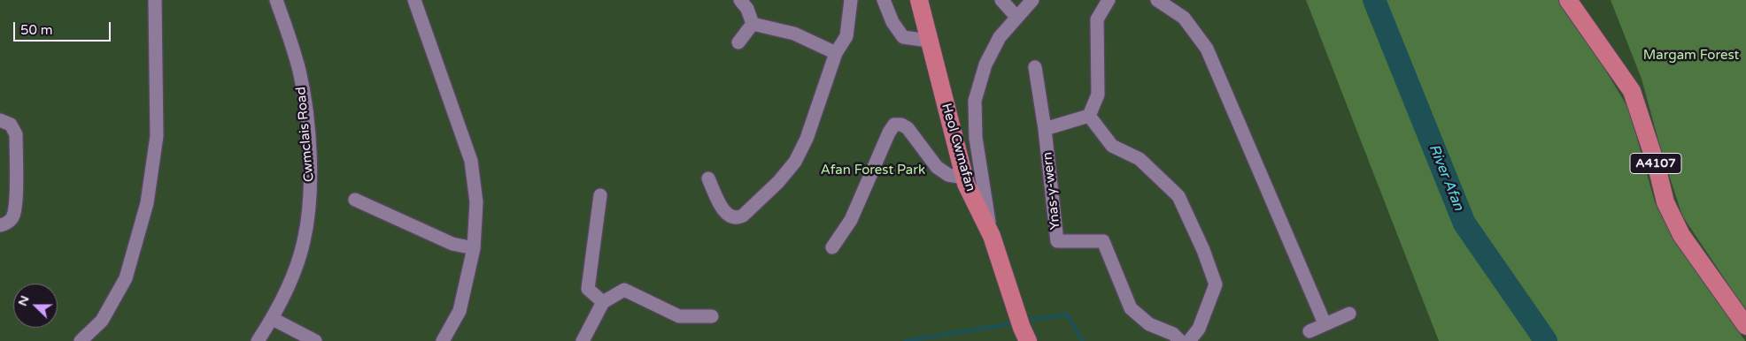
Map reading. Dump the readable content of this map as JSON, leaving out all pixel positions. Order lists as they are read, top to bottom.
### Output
{
  "streets": {
    "main road": ["Heol Cwmafan", "A4107"],
    "street": ["Cwmclais Road", "Ynas-y-wern"]
  },
  "water": ["River Afan"],
  "parks": ["Margam Forest", "Afan Forest Park"],
  "scale_bar": "50 m",
  "north": "left"
}
